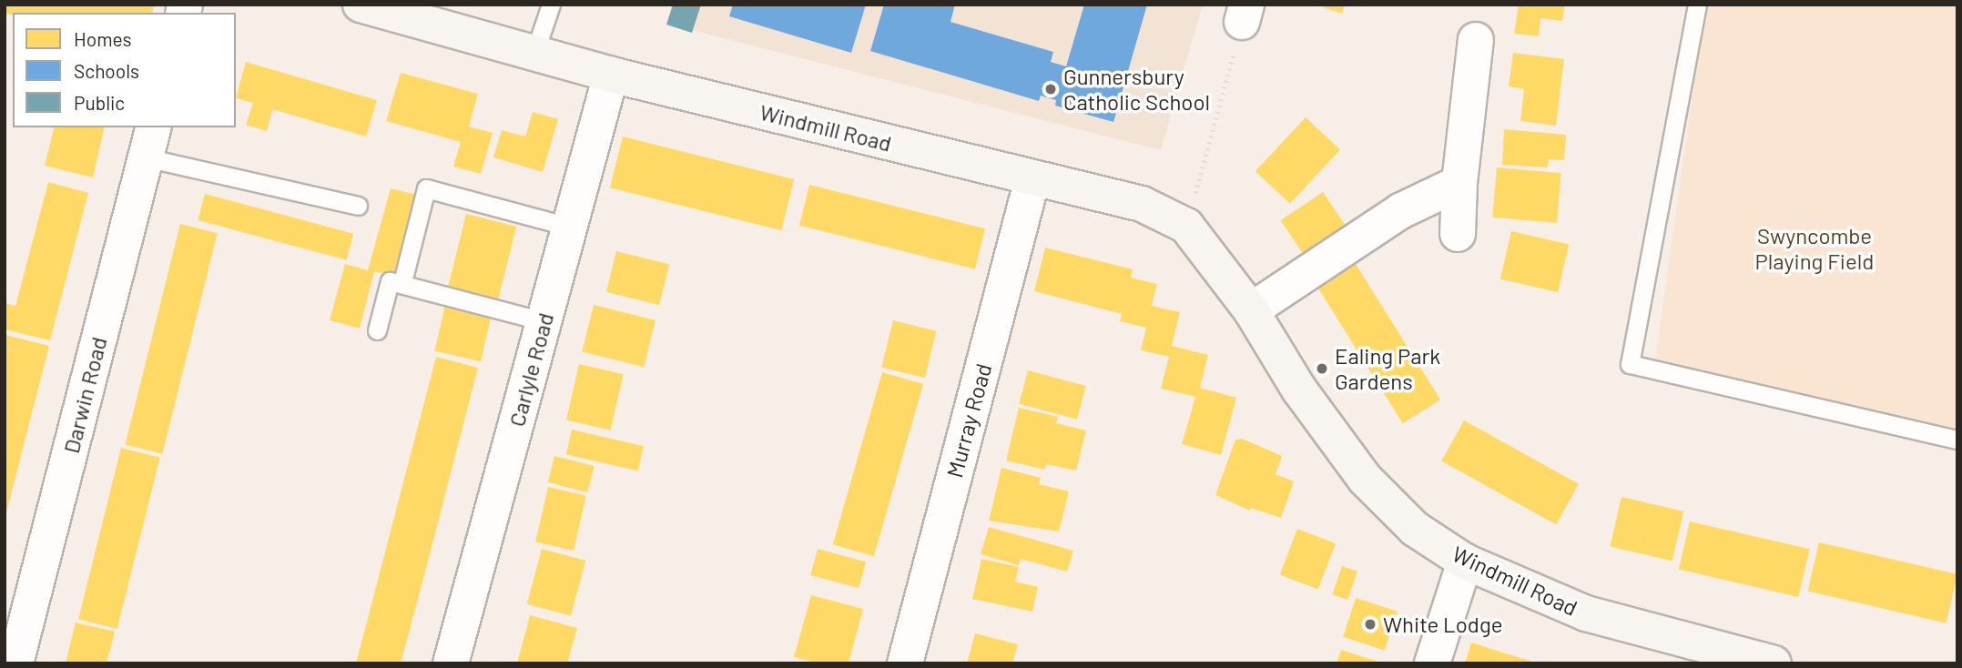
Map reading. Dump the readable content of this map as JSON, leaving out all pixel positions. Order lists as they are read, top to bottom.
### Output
{
  "streets": {
    "main road": ["Windmill Road"],
    "street": ["Carlyle Road", "Darwin Road", "Murray Road"]
  },
  "crossings": [
    ["Windmill Road", "Carlyle Road"],
    ["Windmill Road", "Murray Road"]
  ],
  "parks": ["Swyncombe Playing Field"],
  "places": ["Gunnersbury Catholic School", "Ealing Park Gardens", "White Lodge"],
  "legend": ["Homes", "Schools", "Public"]
}
